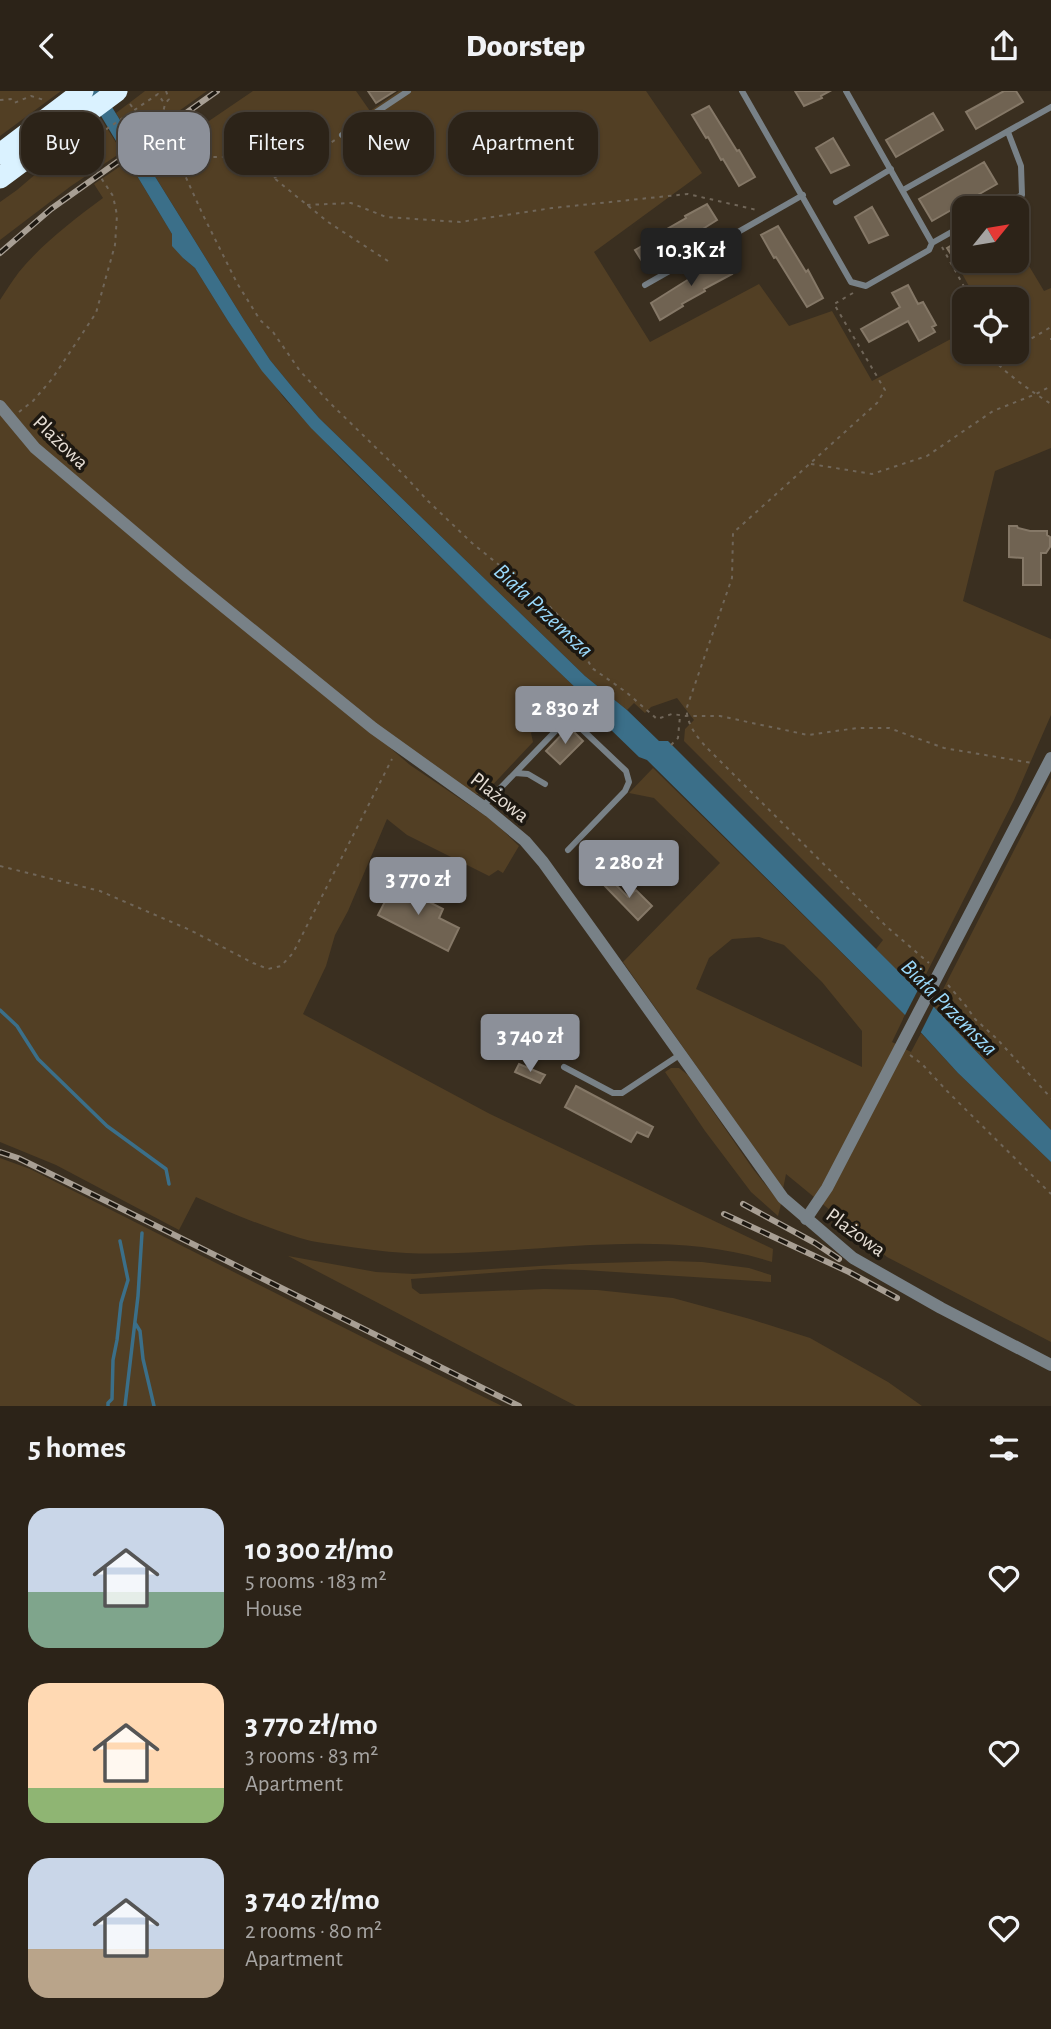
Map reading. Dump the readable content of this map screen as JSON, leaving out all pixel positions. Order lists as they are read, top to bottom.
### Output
{
  "streets": {
    "street": ["Plażowa"]
  },
  "water": ["Biała Przemsza"],
  "north": "top right",
  "page": {
    "header": "Doorstep",
    "chip": [
      "Buy",
      "Rent",
      "Filters",
      "New",
      "Apartment"
    ],
    "price": [
      "10.3K zł",
      "2 830 zł",
      "2 280 zł",
      "3 770 zł",
      "3 740 zł"
    ],
    "heading": "5 homes",
    "list": [
      {
        "name": "10 300 zł/mo",
        "note": "5 rooms · 183 m² · House"
      },
      {
        "name": "3 770 zł/mo",
        "note": "3 rooms · 83 m² · Apartment"
      },
      {
        "name": "3 740 zł/mo",
        "note": "2 rooms · 80 m² · Apartment"
      }
    ]
  }
}
